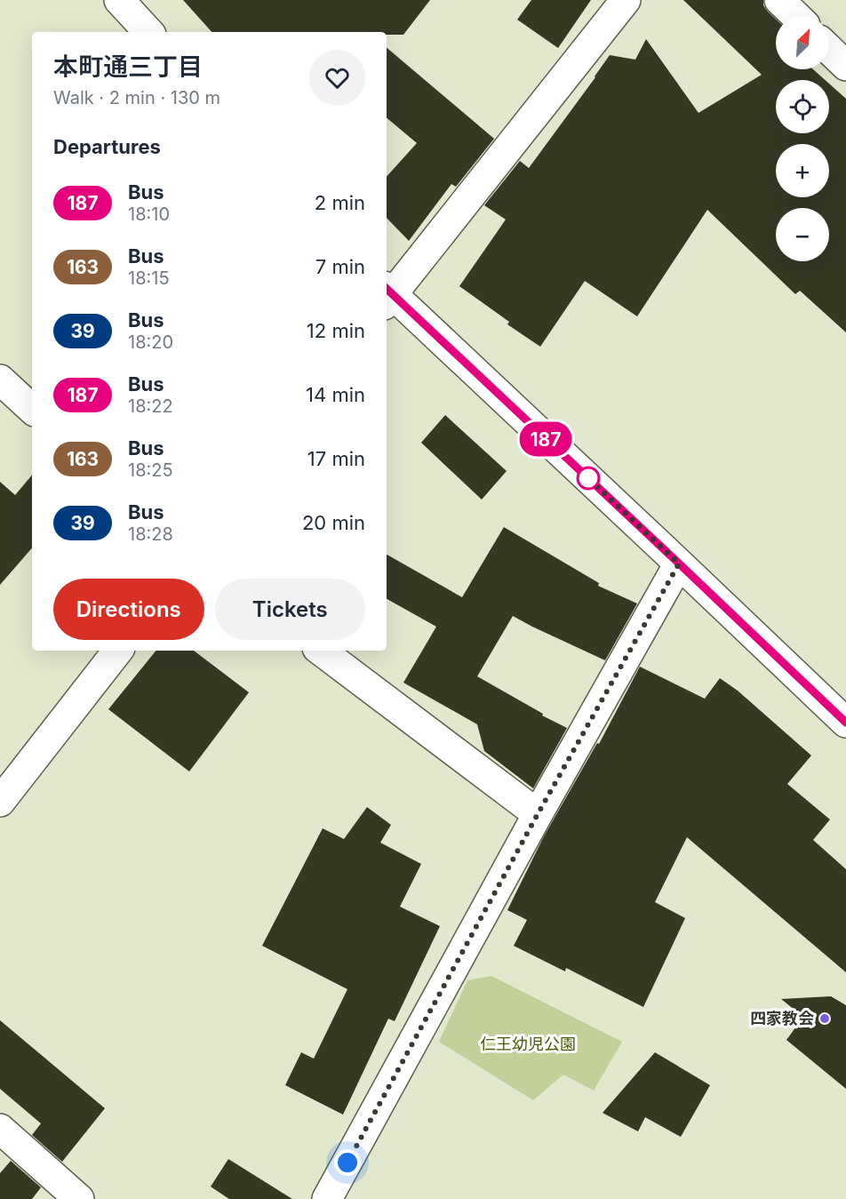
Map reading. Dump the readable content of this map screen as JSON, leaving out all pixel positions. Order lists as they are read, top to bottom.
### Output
{
  "parks": ["仁王幼児公園"],
  "places": ["四家教会"],
  "lines": ["bus line 187"],
  "north": "top right",
  "page": {
    "on_map": "187",
    "map_buttons": ["+", "−"],
    "heading": [
      ["本町通三丁目", "Walk · 2 min · 130 m"],
      "Departures"
    ],
    "list": [
      {
        "mark": "187",
        "name": "Bus",
        "note": "18:10",
        "value": "2 min"
      },
      {
        "mark": "163",
        "name": "Bus",
        "note": "18:15",
        "value": "7 min"
      },
      {
        "mark": "39",
        "name": "Bus",
        "note": "18:20",
        "value": "12 min"
      },
      {
        "mark": "187",
        "name": "Bus",
        "note": "18:22",
        "value": "14 min"
      },
      {
        "mark": "163",
        "name": "Bus",
        "note": "18:25",
        "value": "17 min"
      },
      {
        "mark": "39",
        "name": "Bus",
        "note": "18:28",
        "value": "20 min"
      }
    ],
    "buttons": ["Directions", "Tickets"]
  }
}
